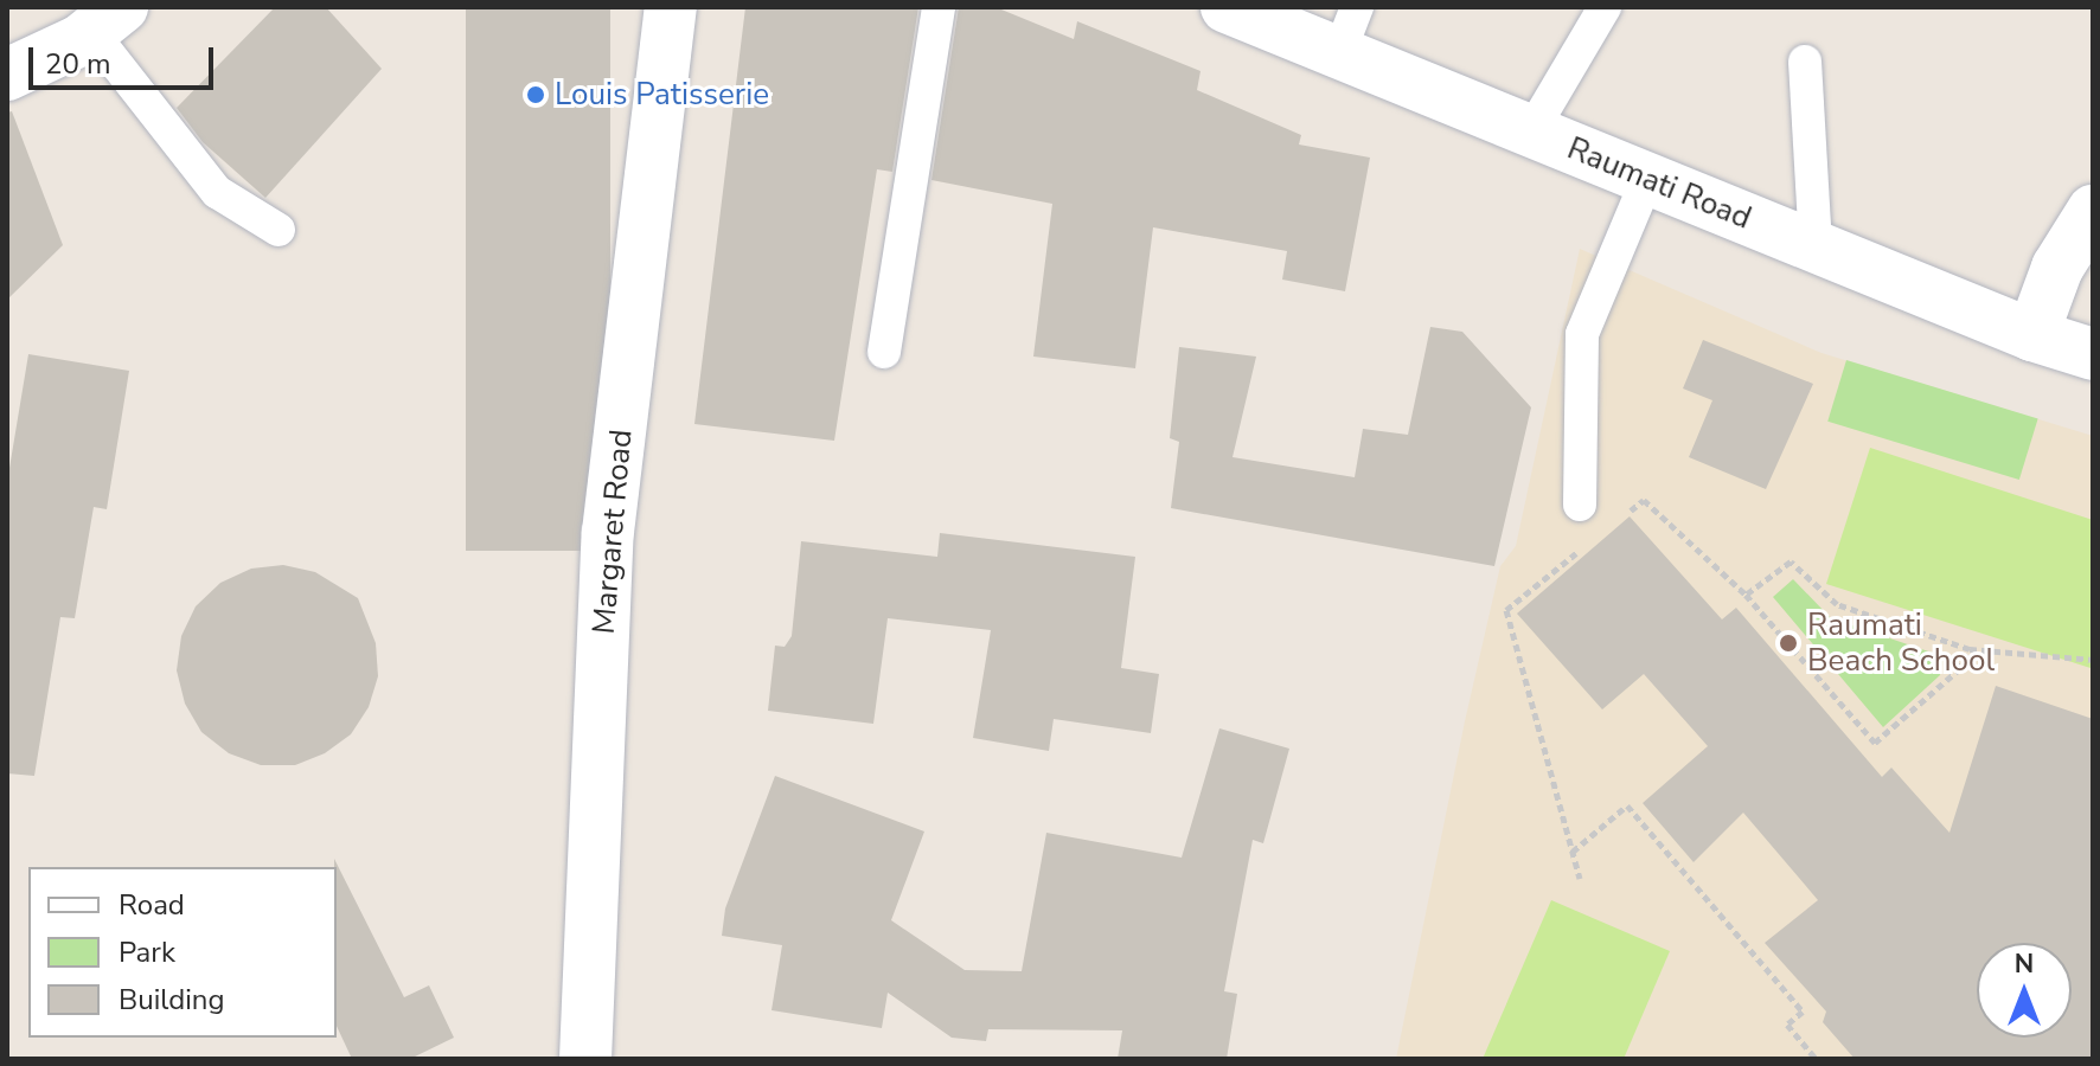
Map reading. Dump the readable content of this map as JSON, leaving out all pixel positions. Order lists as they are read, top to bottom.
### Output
{
  "streets": {
    "street": ["Raumati Road", "Margaret Road"]
  },
  "places": ["Louis Patisserie", "Raumati Beach School"],
  "legend": ["Road", "Park", "Building"],
  "scale_bar": "20 m",
  "north": "top"
}
